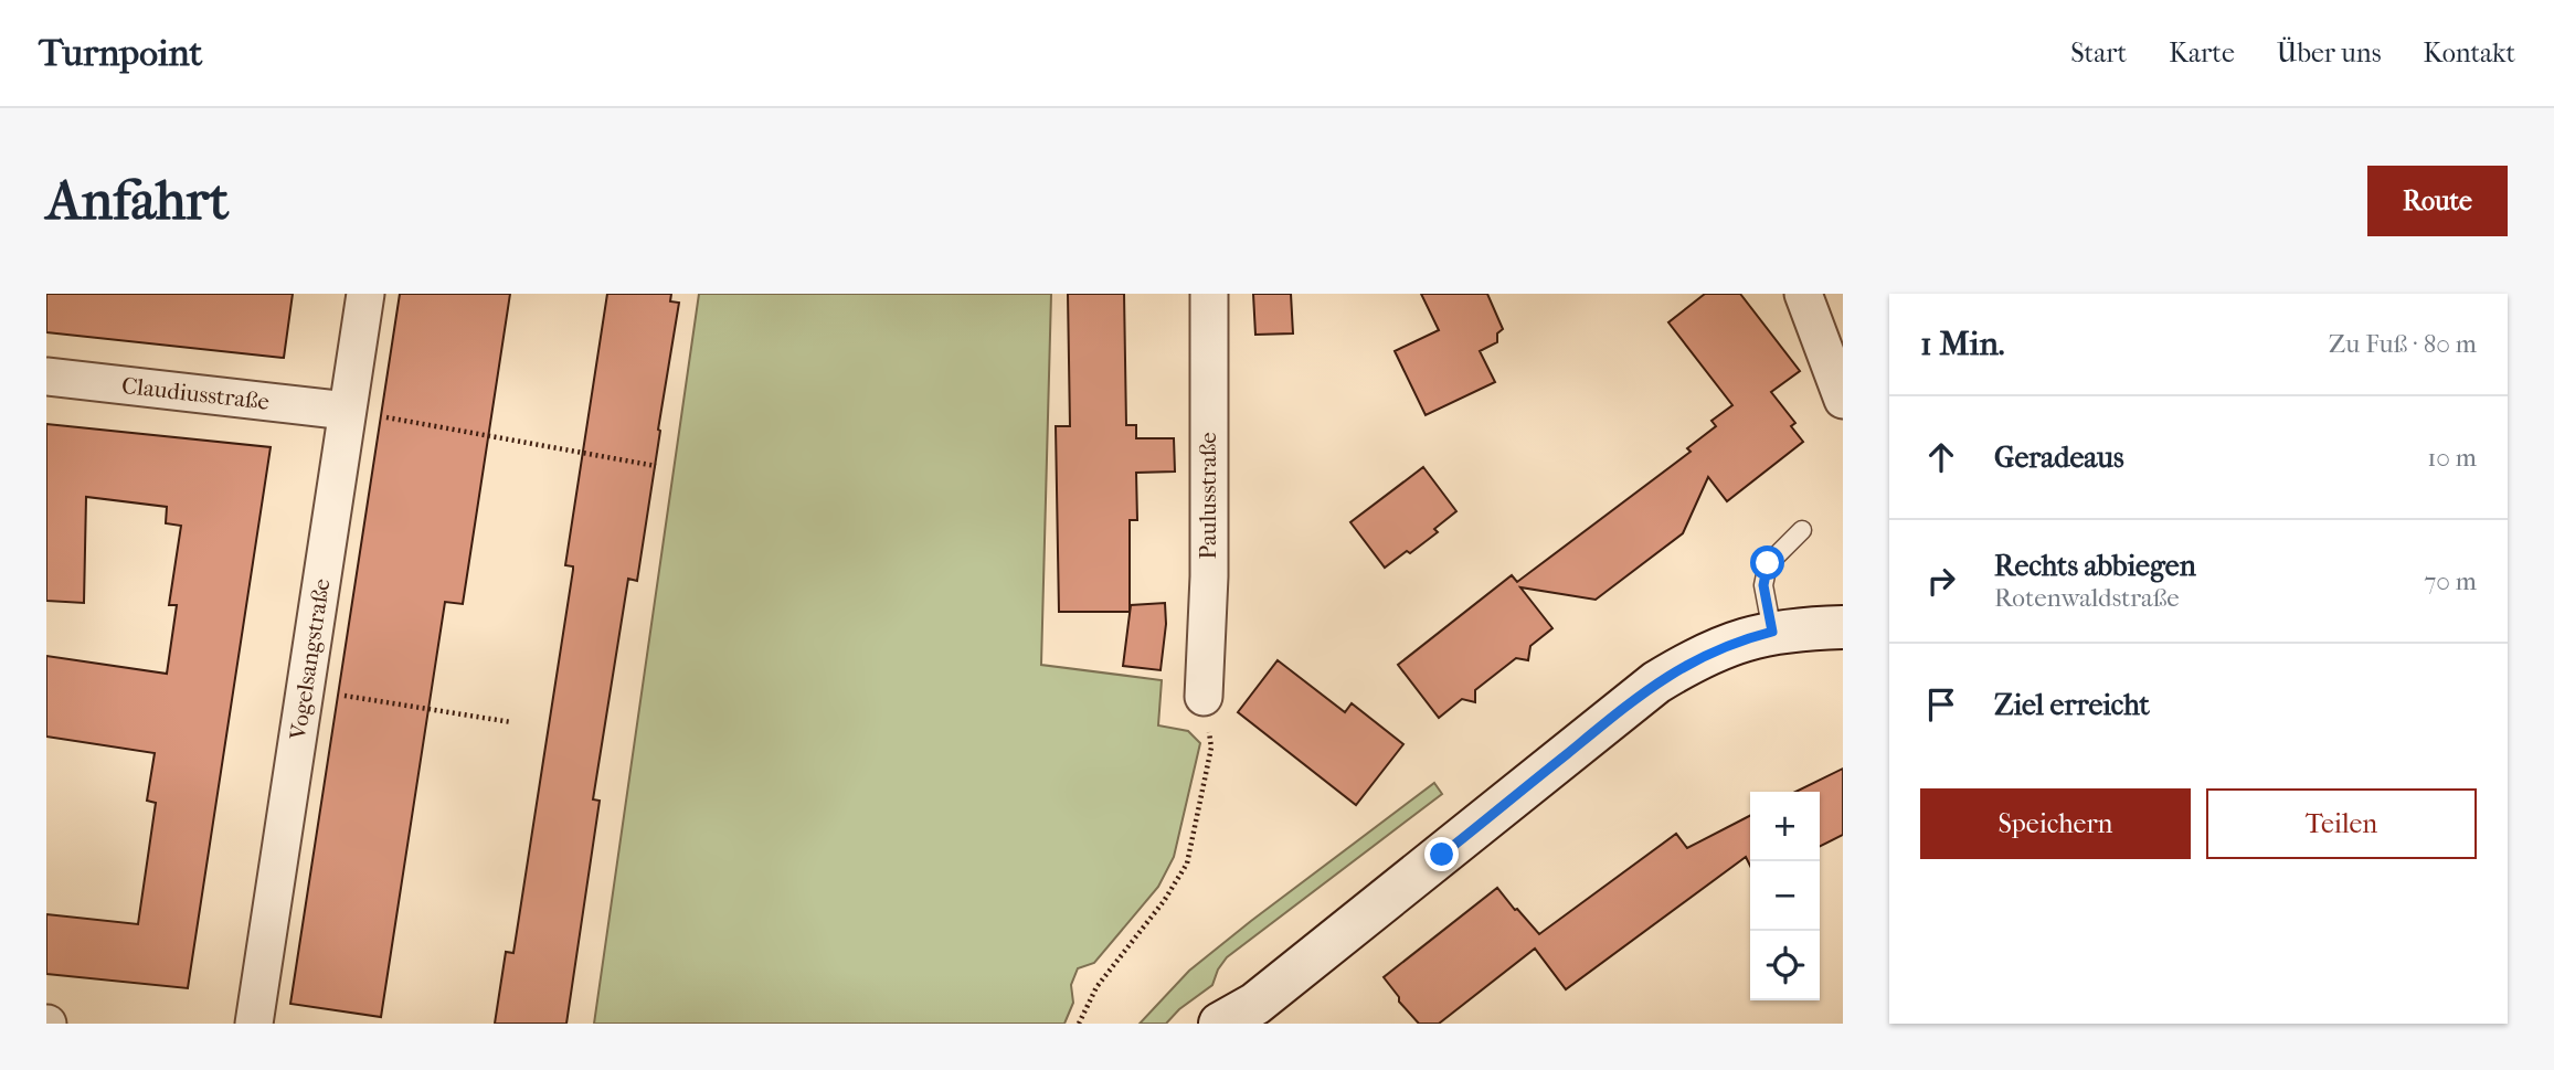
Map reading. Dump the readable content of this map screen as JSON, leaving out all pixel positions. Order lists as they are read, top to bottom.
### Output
{
  "streets": {
    "street": ["Claudiusstraße", "Paulusstraße", "Vogelsangstraße"]
  },
  "crossings": [
    ["Claudiusstraße", "Vogelsangstraße"]
  ],
  "page": {
    "header": "Turnpoint",
    "nav": [
      "Start",
      "Karte",
      "Über uns",
      "Kontakt"
    ],
    "buttons": [
      "Route",
      ["Speichern", "Teilen"]
    ],
    "title": "Anfahrt",
    "heading": ["1 Min.", "Zu Fuß · 80 m"],
    "list": [
      ["Geradeaus", "10 m"],
      ["Rechts abbiegen", "Rotenwaldstraße", "70 m"],
      "Ziel erreicht"
    ],
    "map_buttons": ["+", "−"]
  }
}
